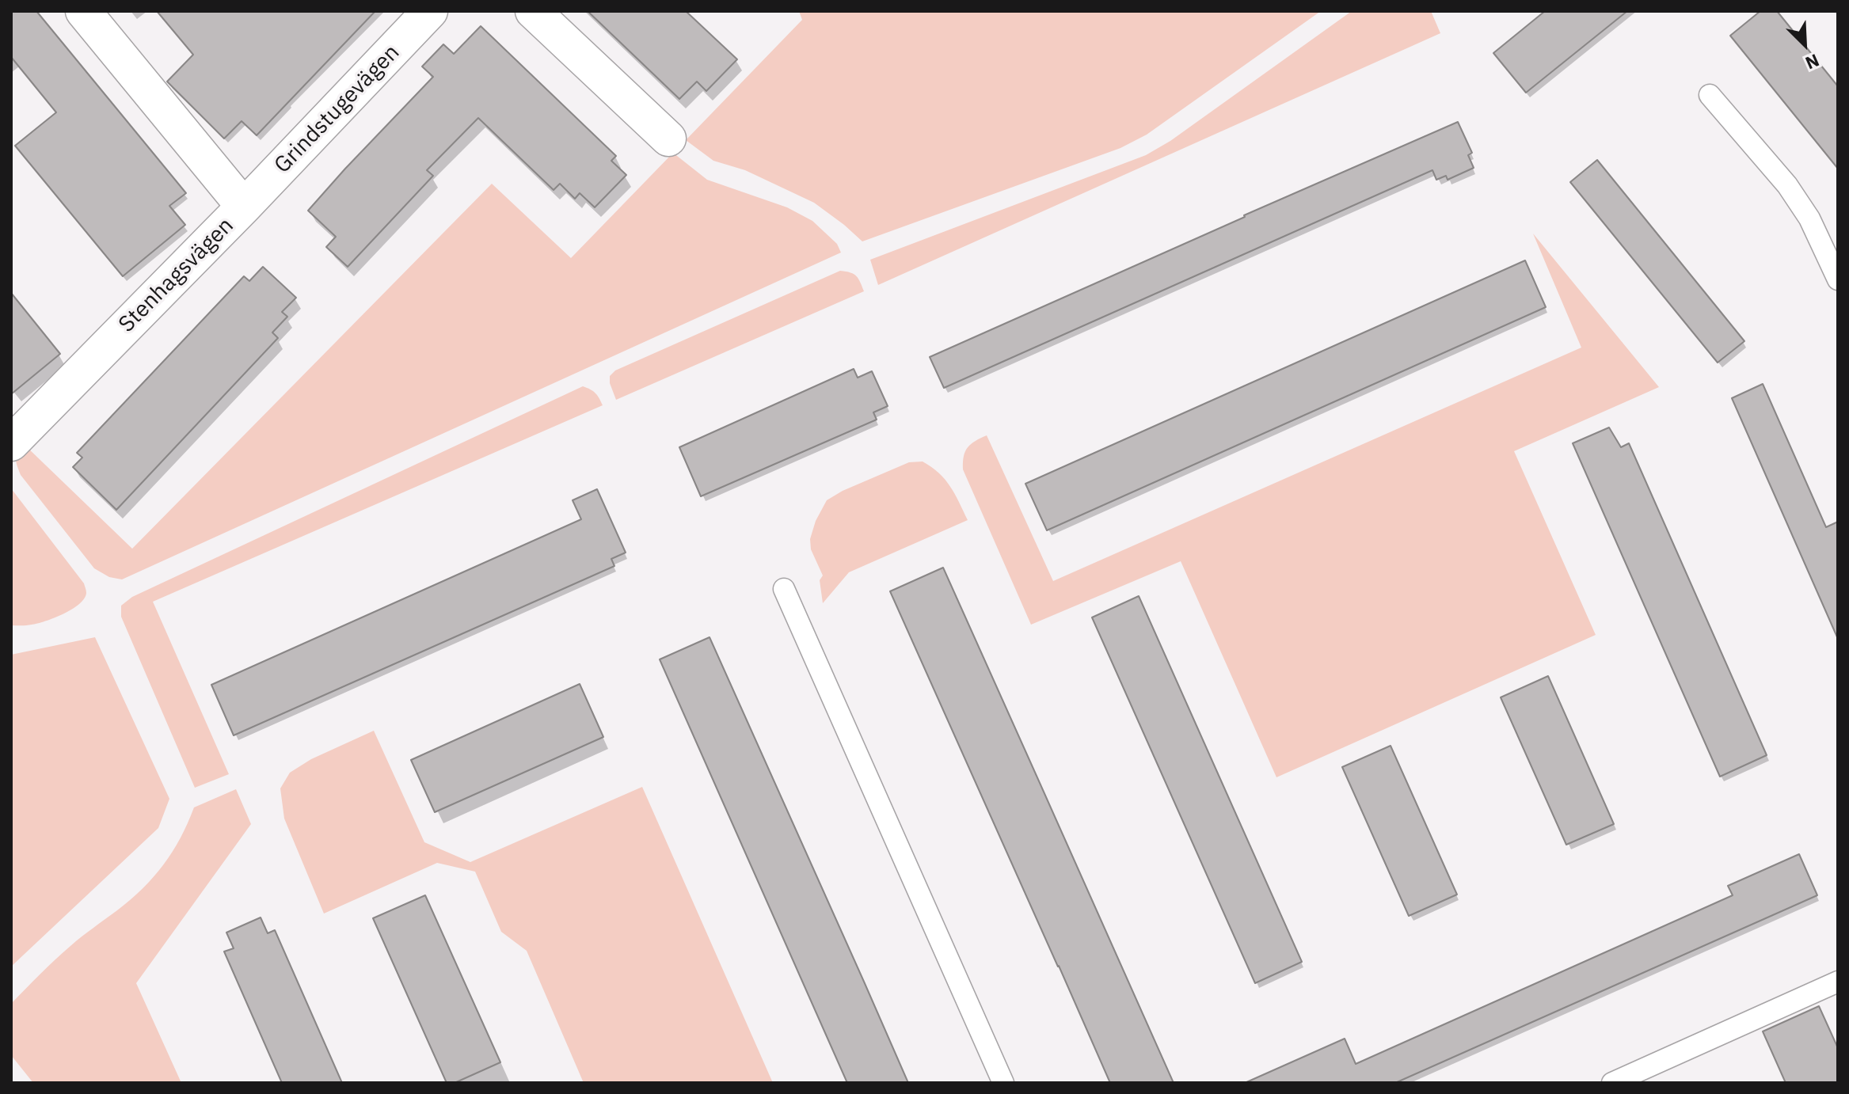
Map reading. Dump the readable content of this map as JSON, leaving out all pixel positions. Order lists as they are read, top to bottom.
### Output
{
  "streets": {
    "street": ["Grindstugevägen", "Stenhagsvägen"]
  },
  "crossings": [
    ["Grindstugevägen", "Stenhagsvägen"]
  ],
  "north": "bottom right"
}
